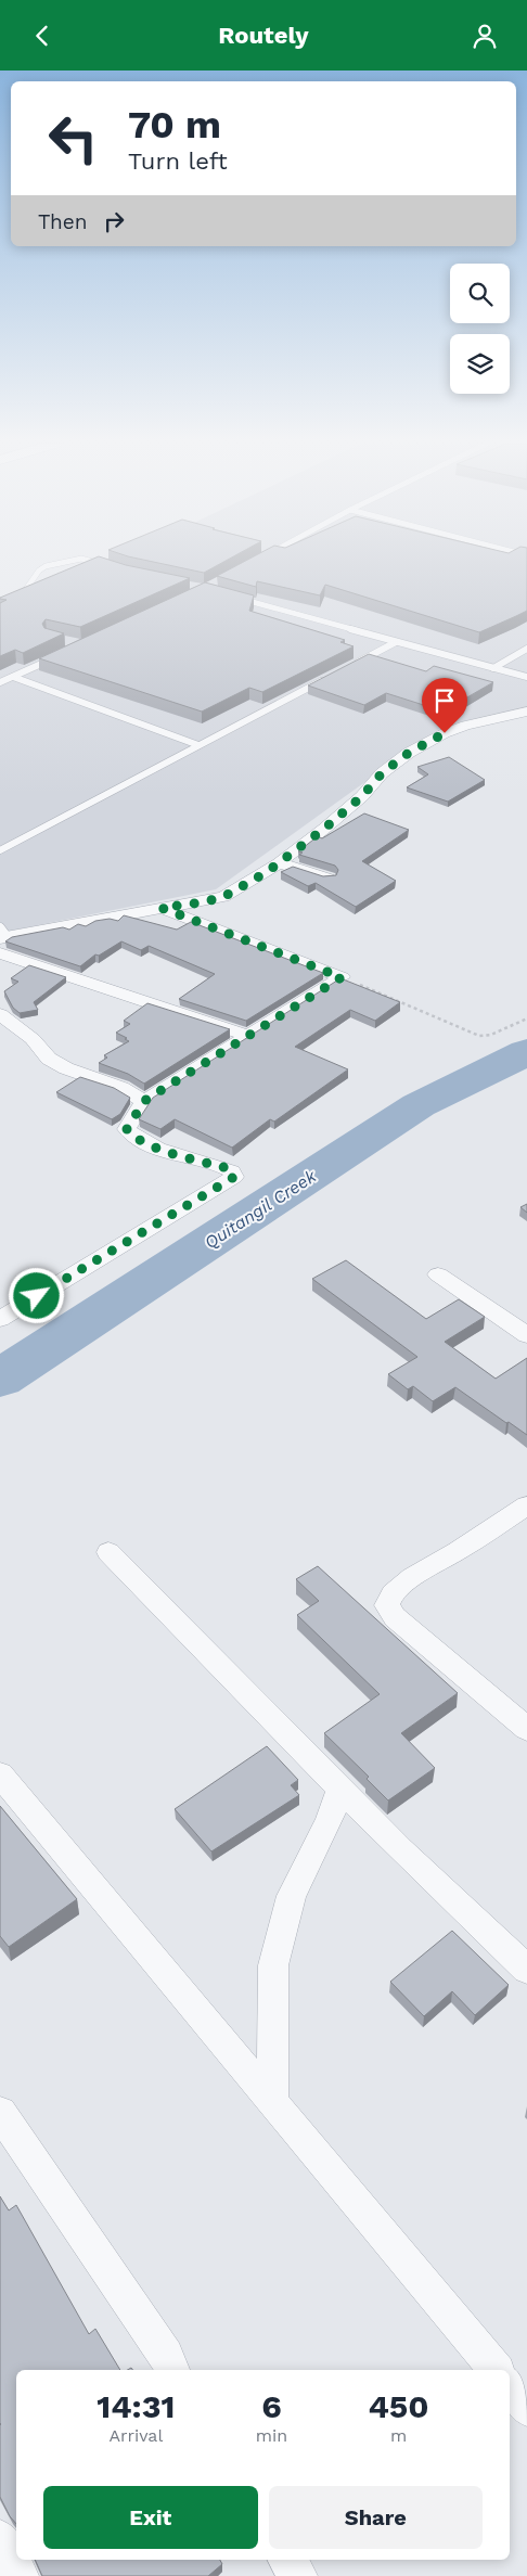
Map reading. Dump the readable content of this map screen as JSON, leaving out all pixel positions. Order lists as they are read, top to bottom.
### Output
{
  "water": ["Quitangil Creek"],
  "page": {
    "header": "Routely",
    "turn": ["70 m", "Turn left"],
    "then": "Then",
    "eta": [
      "14:31",
      "Arrival",
      "6",
      "min",
      "450",
      "m"
    ],
    "buttons": ["Exit", "Share"]
  }
}
